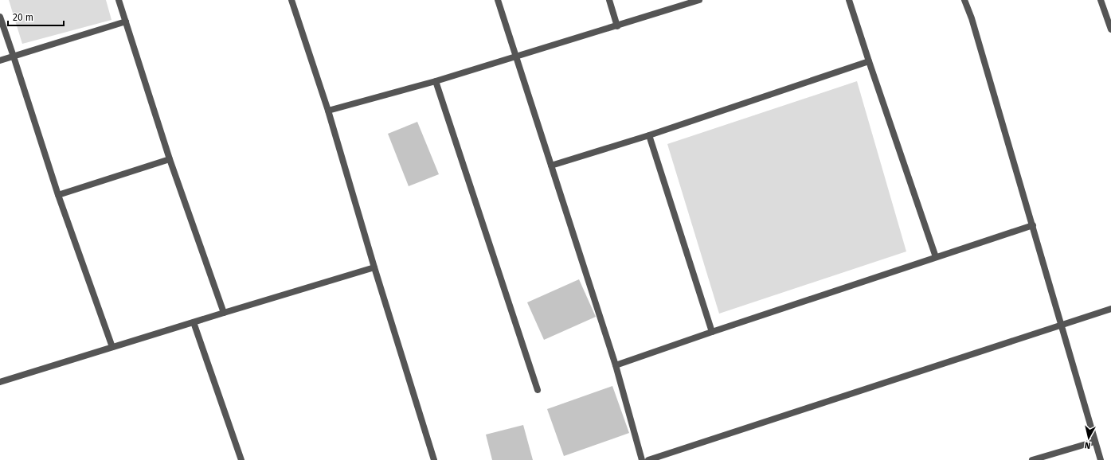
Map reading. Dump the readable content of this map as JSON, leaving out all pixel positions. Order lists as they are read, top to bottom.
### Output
{
  "scale_bar": "20 m",
  "north": "bottom"
}
